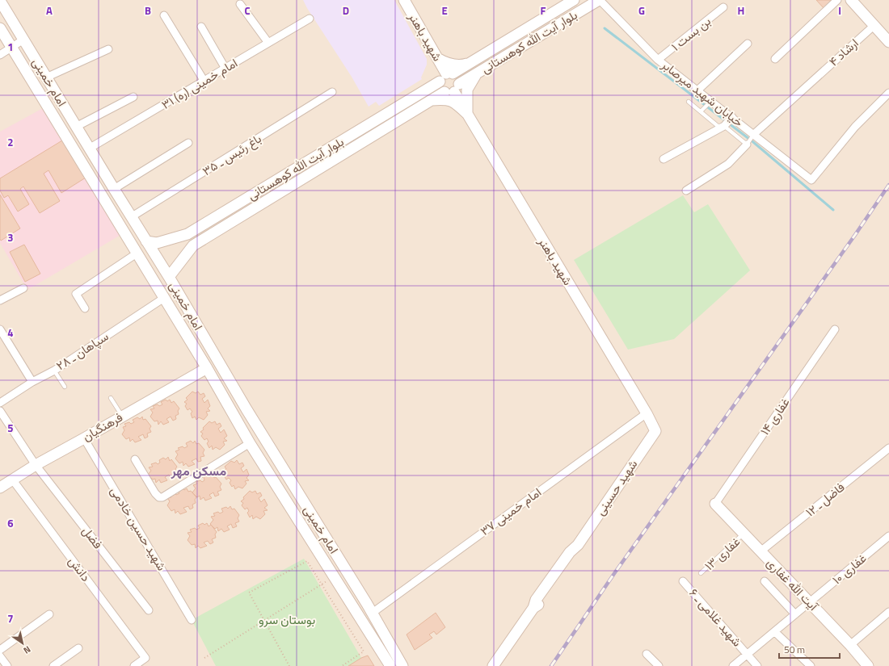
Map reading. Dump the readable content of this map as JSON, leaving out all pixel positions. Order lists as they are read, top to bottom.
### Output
{
  "streets": {
    "main road": [
      "شهید باهنر",
      "بلوار آیت الله کوهستانی",
      "امام خمینی",
      "فرهنگیان",
      "شهید حسینی",
      "آیت الله غفاری"
    ],
    "street": [
      "بن بست ۱",
      "ارشاد ۴",
      "امام خمینی (ره) ۳۱",
      "خیابان شهید میرصابر",
      "باغ رئیس ـ ۳۵",
      "سپاهان ـ ۲۸",
      "غفاری ۱۴",
      "فاضل ـ ۱۲",
      "امام خمینی ۳۷",
      "شهید حسین خادمی",
      "فضل",
      "دانش",
      "غفاری ۱۰",
      "شهید غلامی ـ ۶"
    ],
    "lane": ["غفاری ۱۳"]
  },
  "crossings": [
    ["بن بست ۱", "خیابان شهید میرصابر"],
    ["شهید باهنر", "بلوار آیت الله کوهستانی"],
    ["شهید باهنر", "شهید حسینی"],
    ["شهید باهنر", "امام خمینی ۳۷"],
    ["بلوار آیت الله کوهستانی", "امام خمینی"],
    ["بلوار آیت الله کوهستانی", "خیابان شهید میرصابر"],
    ["ارشاد ۴", "خیابان شهید میرصابر"],
    ["امام خمینی", "امام خمینی (ره) ۳۱"],
    ["امام خمینی", "باغ رئیس ـ ۳۵"],
    ["امام خمینی", "سپاهان ـ ۲۸"],
    ["امام خمینی", "فرهنگیان"],
    ["امام خمینی", "امام خمینی ۳۷"],
    ["غفاری ۱۴", "آیت الله غفاری"],
    ["فرهنگیان", "شهید حسین خادمی"],
    ["فرهنگیان", "فضل"],
    ["فرهنگیان", "دانش"],
    ["فاضل ـ ۱۲", "آیت الله غفاری"],
    ["غفاری ۱۳", "آیت الله غفاری"],
    ["غفاری ۱۰", "آیت الله غفاری"],
    ["غفاری ۱۰", "شهید غلامی ـ ۶"]
  ],
  "districts": ["مسکن مهر"],
  "parks": ["بوستان سرو"],
  "scale_bar": "50 m",
  "north": "bottom right",
  "grid": {
    "columns": [
      "A",
      "B",
      "C",
      "D",
      "E",
      "F",
      "G",
      "H",
      "I"
    ],
    "rows": [
      "1",
      "2",
      "3",
      "4",
      "5",
      "6",
      "7"
    ]
  }
}
